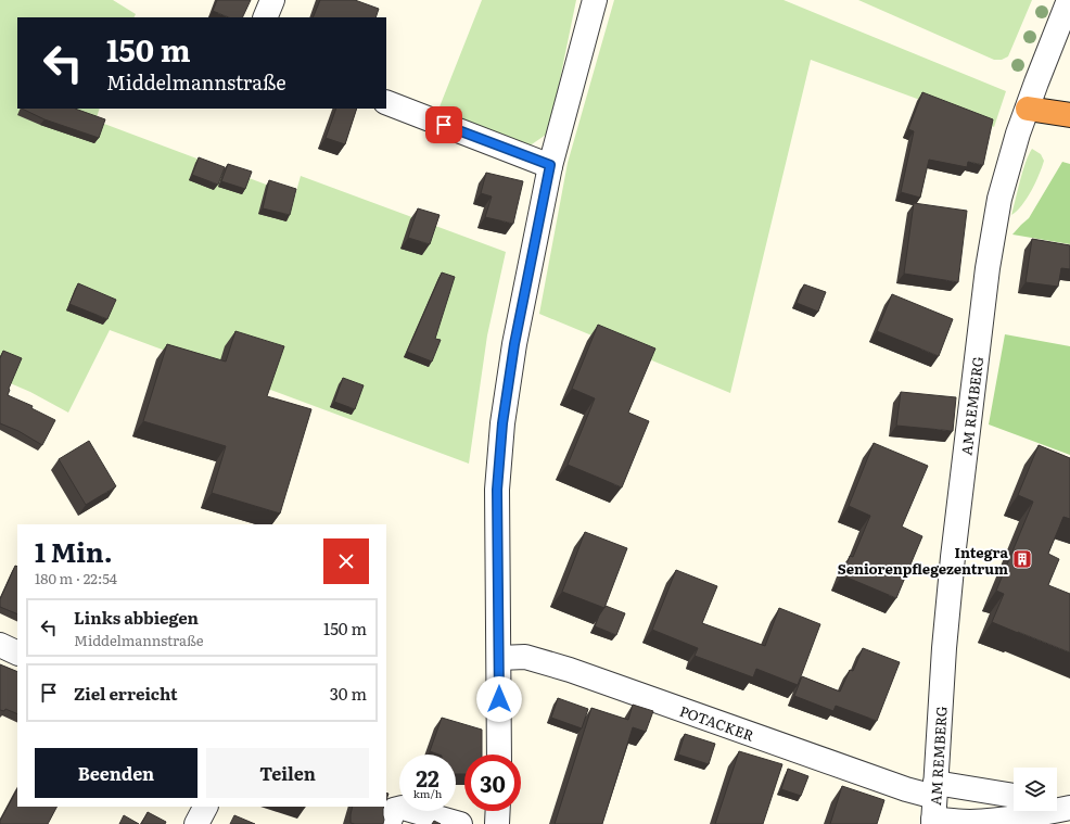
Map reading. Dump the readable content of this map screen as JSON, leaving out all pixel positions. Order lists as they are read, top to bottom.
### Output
{
  "streets": {
    "street": ["AM REMBERG", "POTACKER"]
  },
  "crossings": [
    ["AM REMBERG", "POTACKER"]
  ],
  "places": {
    "building": ["Integra Seniorenpflegezentrum"]
  },
  "page": {
    "turn": ["150 m", "Middelmannstraße"],
    "heading": ["1 Min.", "180 m · 22:54"],
    "list": [
      {
        "name": "Links abbiegen",
        "note": "Middelmannstraße",
        "value": "150 m"
      },
      {
        "name": "Ziel erreicht",
        "value": "30 m"
      }
    ],
    "buttons": ["Beenden", "Teilen"],
    "speed": "22 km/h",
    "limit": "30"
  }
}
